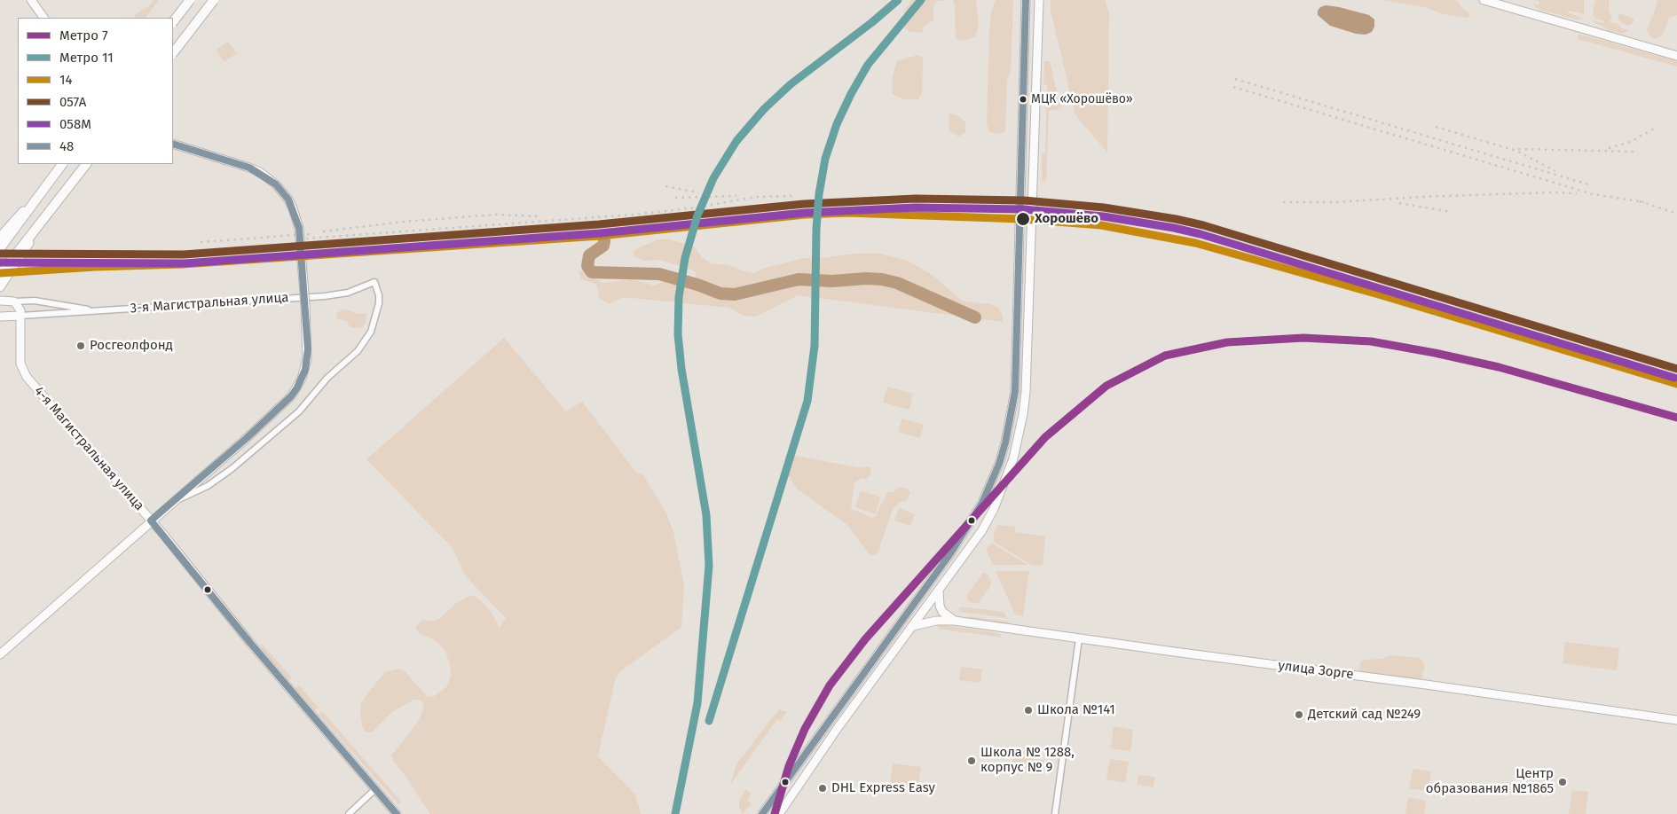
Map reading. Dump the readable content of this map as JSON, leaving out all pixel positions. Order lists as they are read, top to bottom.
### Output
{
  "streets": {
    "street": ["3-я Магистральная улица", "4-я Магистральная улица", "улица Зорге"]
  },
  "crossings": [
    ["3-я Магистральная улица", "4-я Магистральная улица"]
  ],
  "places": [
    "МЦК «Хорошёво»",
    "Хорошёво",
    "Росгеолфонд",
    "Школа №141",
    "Детский сад №249",
    "Школа № 1288, корпус № 9",
    "Центр образования №1865",
    "DHL Express Easy"
  ],
  "lines": [
    "metro line 11",
    "transit line 48",
    "transit line 057А",
    "transit line 058М",
    "transit line 14",
    "metro line 7"
  ],
  "legend": [
    "Метро 7",
    "Метро 11",
    "14",
    "057А",
    "058М",
    "48"
  ]
}
